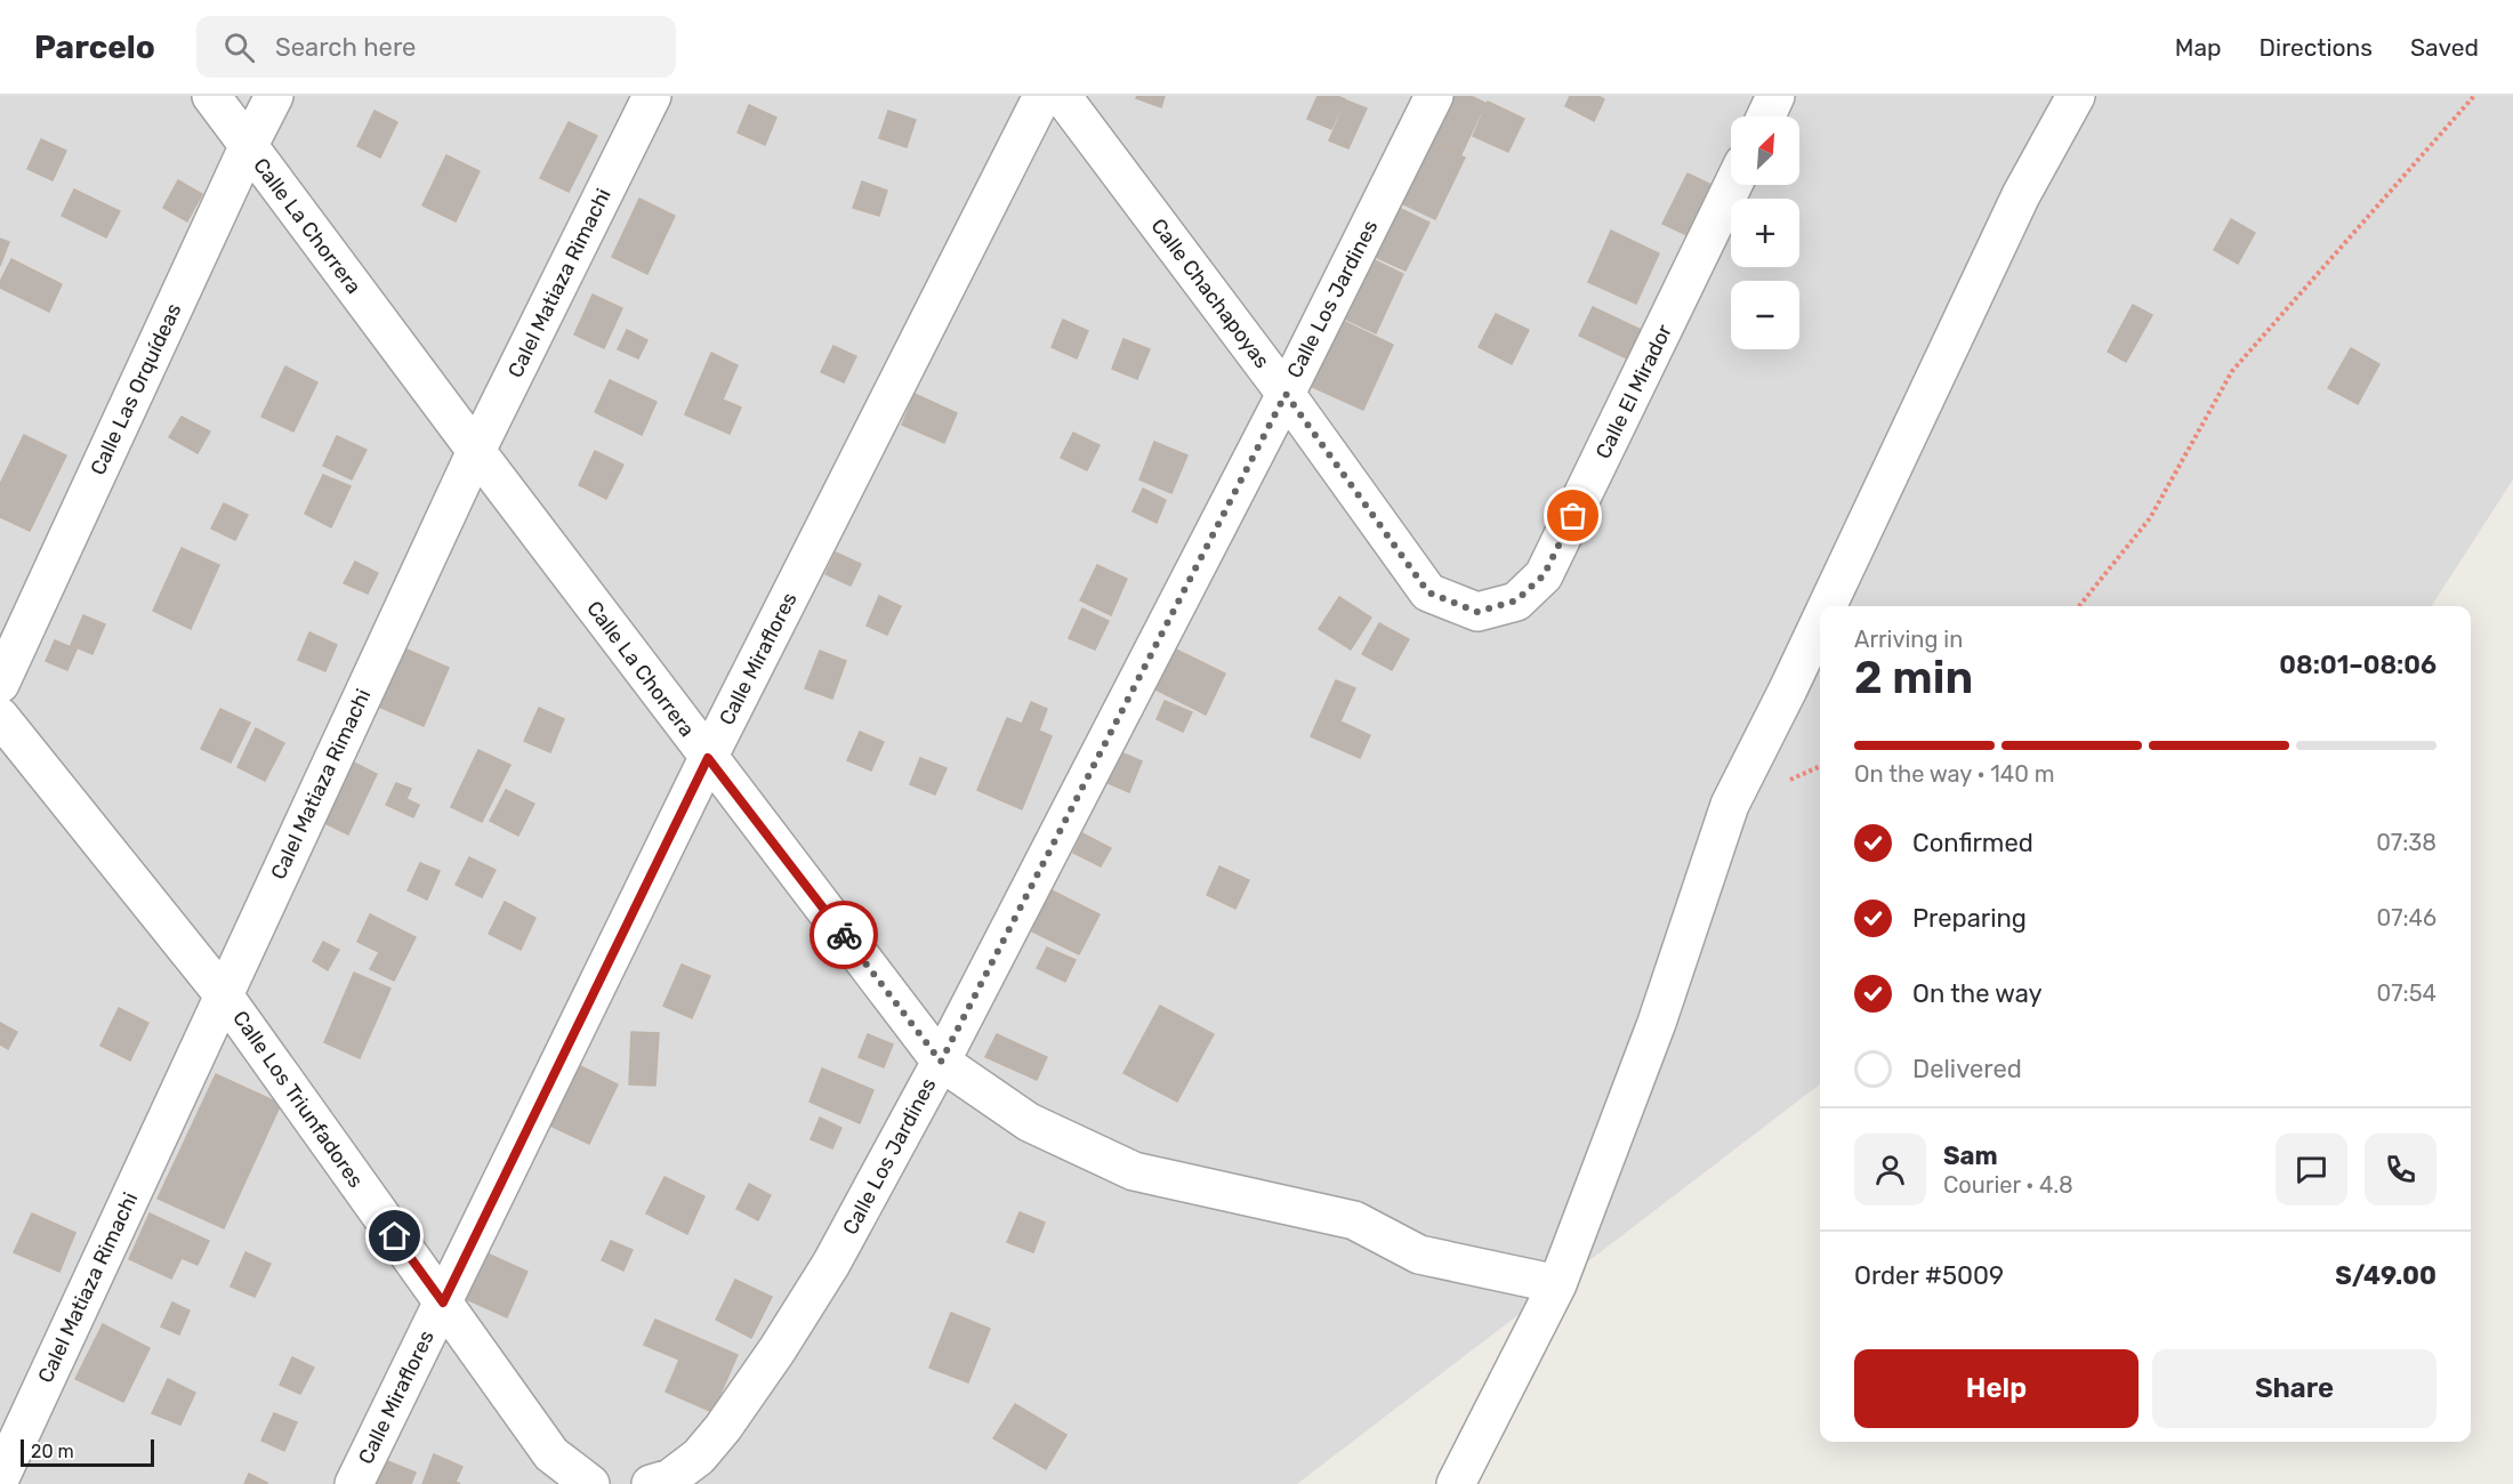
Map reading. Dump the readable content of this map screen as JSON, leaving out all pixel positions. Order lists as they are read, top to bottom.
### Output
{
  "streets": {
    "street": [
      "Calle La Chorrera",
      "Calel Matiaza Rimachi",
      "Calle Chachapoyas",
      "Calle Los Jardines",
      "Calle Las Orquídeas",
      "Calle El Mirador",
      "Calle Miraflores",
      "Calle Los Triunfadores"
    ]
  },
  "crossings": [
    ["Calle La Chorrera", "Calel Matiaza Rimachi"],
    ["Calle La Chorrera", "Calle Los Jardines"],
    ["Calle La Chorrera", "Calle Las Orquídeas"],
    ["Calle La Chorrera", "Calle Miraflores"],
    ["Calel Matiaza Rimachi", "Calle Los Triunfadores"],
    ["Calle Chachapoyas", "Calle Los Jardines"],
    ["Calle Chachapoyas", "Calle El Mirador"],
    ["Calle Miraflores", "Calle Los Triunfadores"]
  ],
  "scale_bar": "20 m",
  "north": "top right",
  "page": {
    "header": "Parcelo",
    "search": "Search here",
    "nav": ["Map", "Directions", "Saved"],
    "map_buttons": ["+", "−"],
    "heading": ["2 min", "Arriving in", "08:01–08:06"],
    "panel": [
      "Sam",
      "Courier · 4.8",
      "Order #5009",
      "S/49.00"
    ],
    "bar": "On the way · 140 m",
    "list": [
      ["Confirmed", "07:38"],
      ["Preparing", "07:46"],
      ["On the way", "07:54"],
      "Delivered"
    ],
    "buttons": ["Help", "Share"],
    "scale": "20 m"
  }
}
